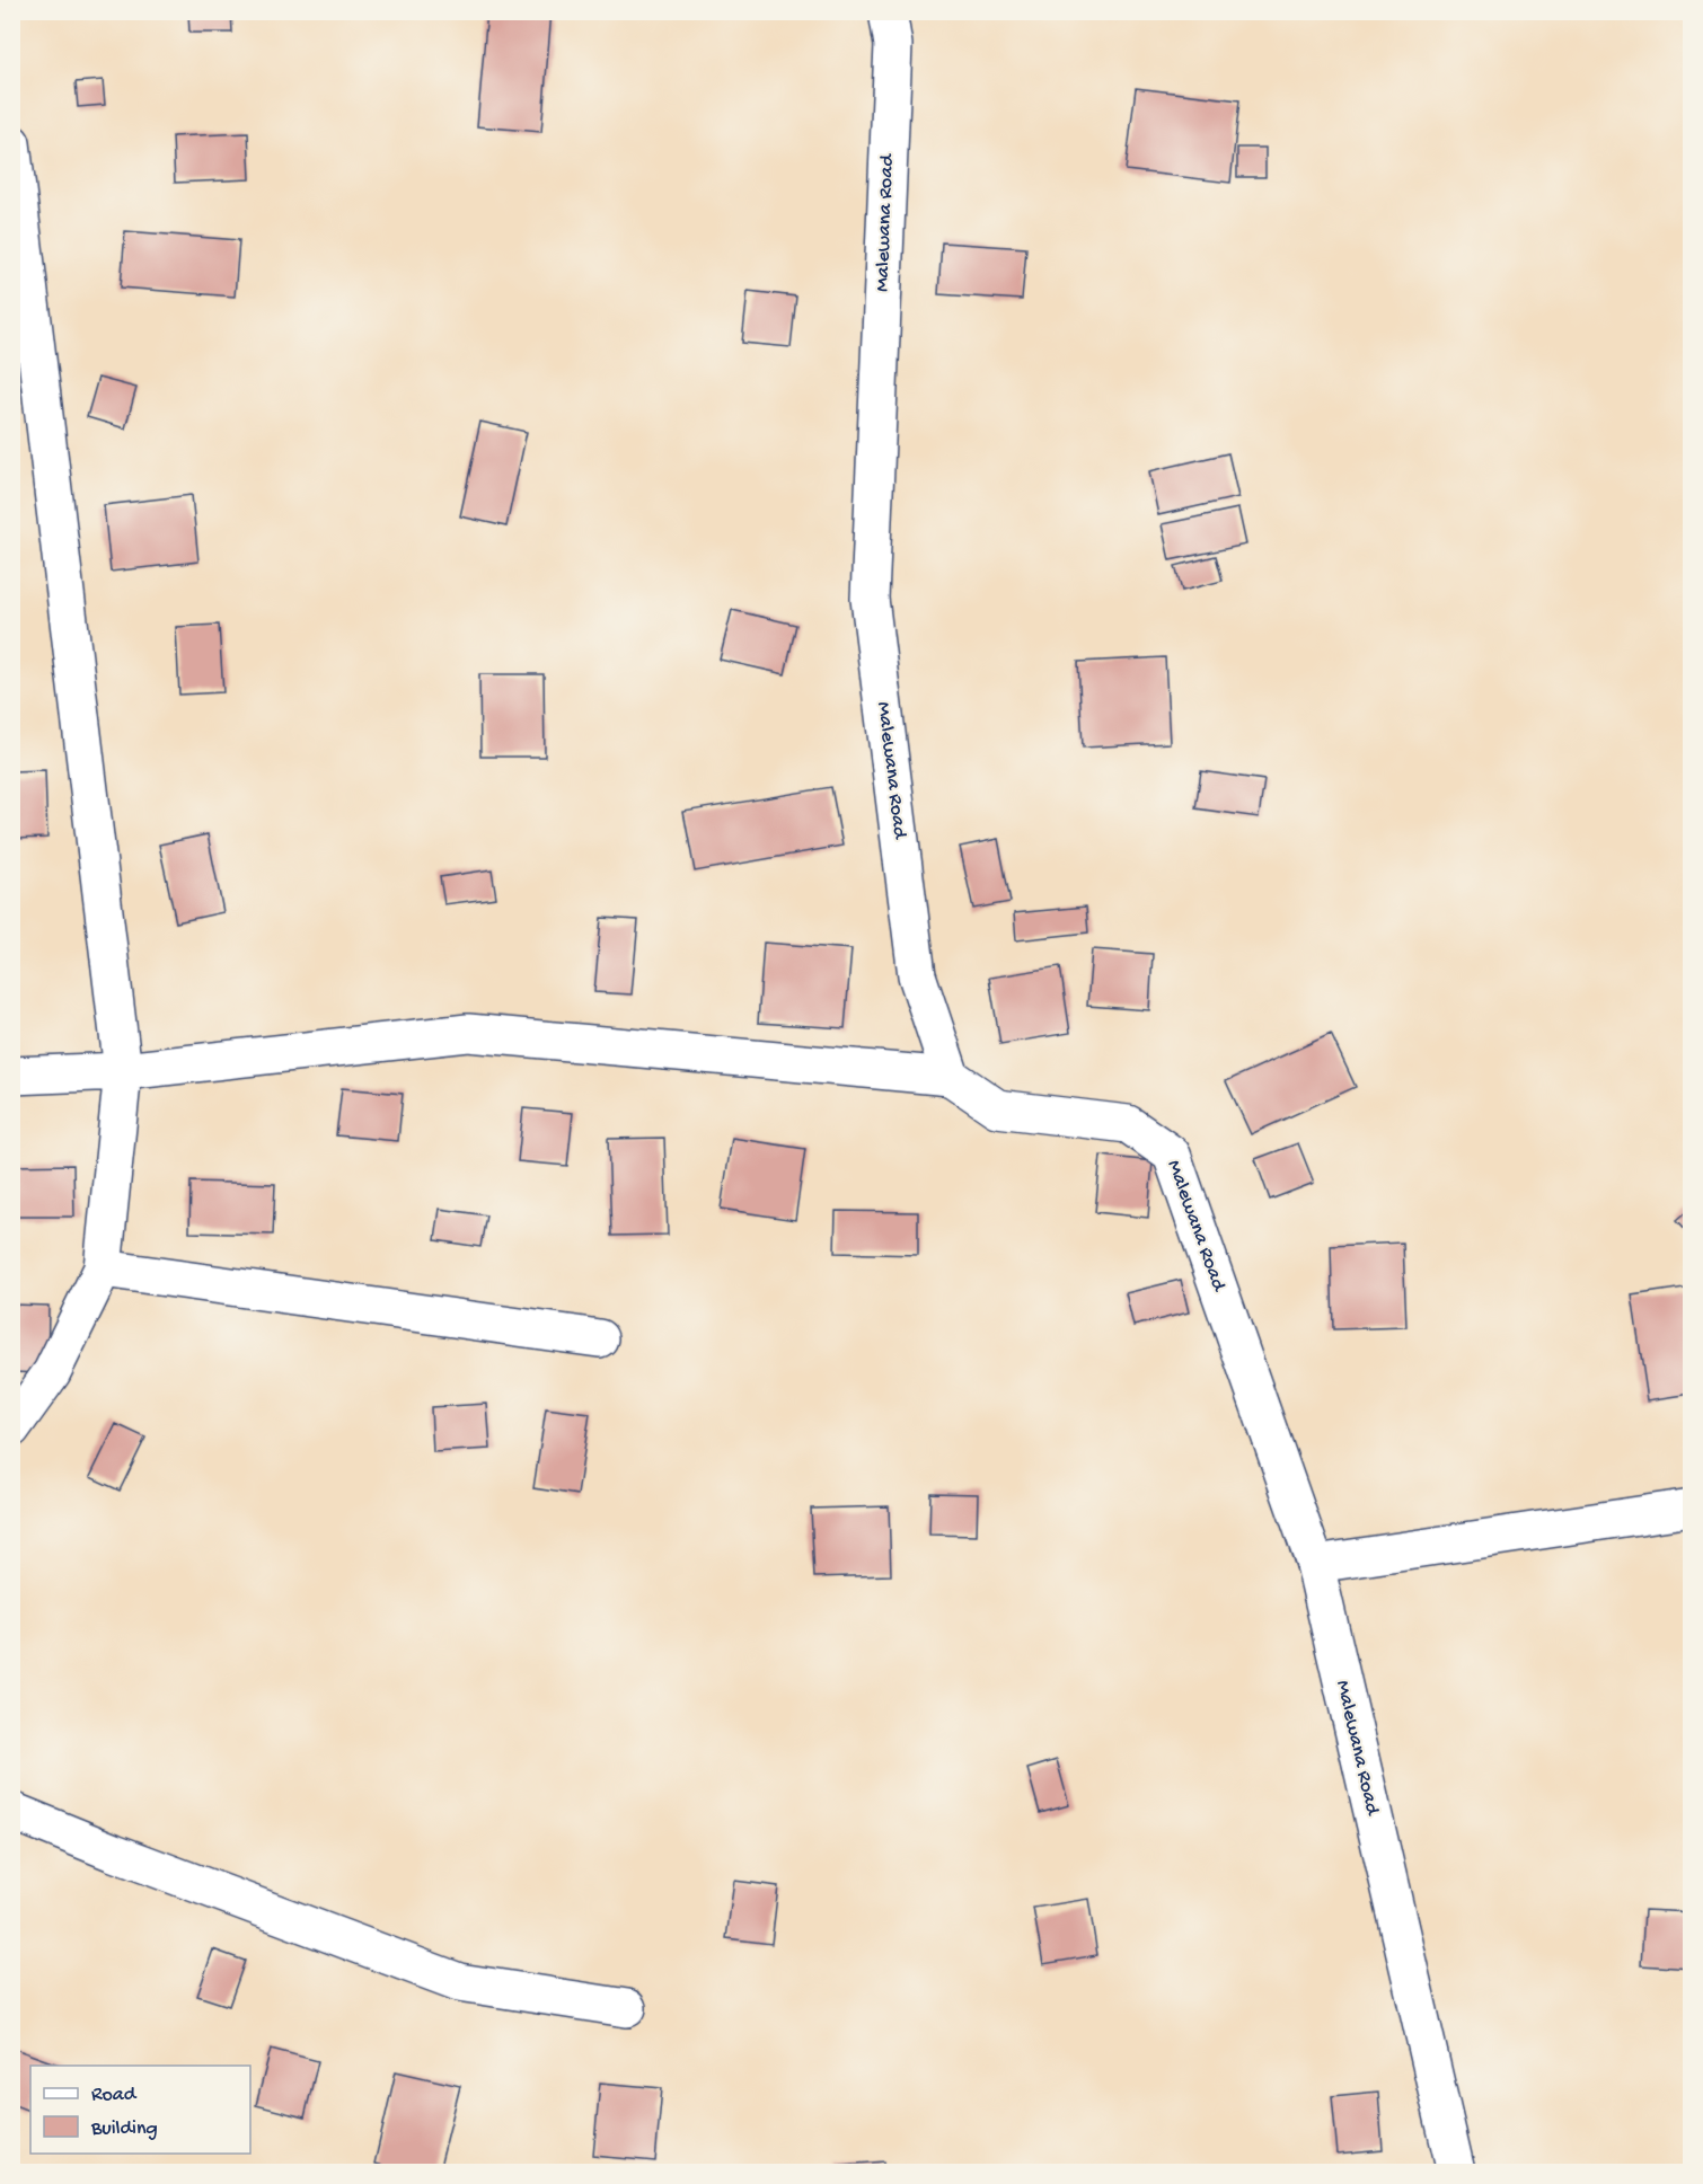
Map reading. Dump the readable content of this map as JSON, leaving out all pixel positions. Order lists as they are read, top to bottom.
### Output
{
  "streets": {
    "street": ["Malewana Road"]
  },
  "legend": ["Road", "Building"]
}
